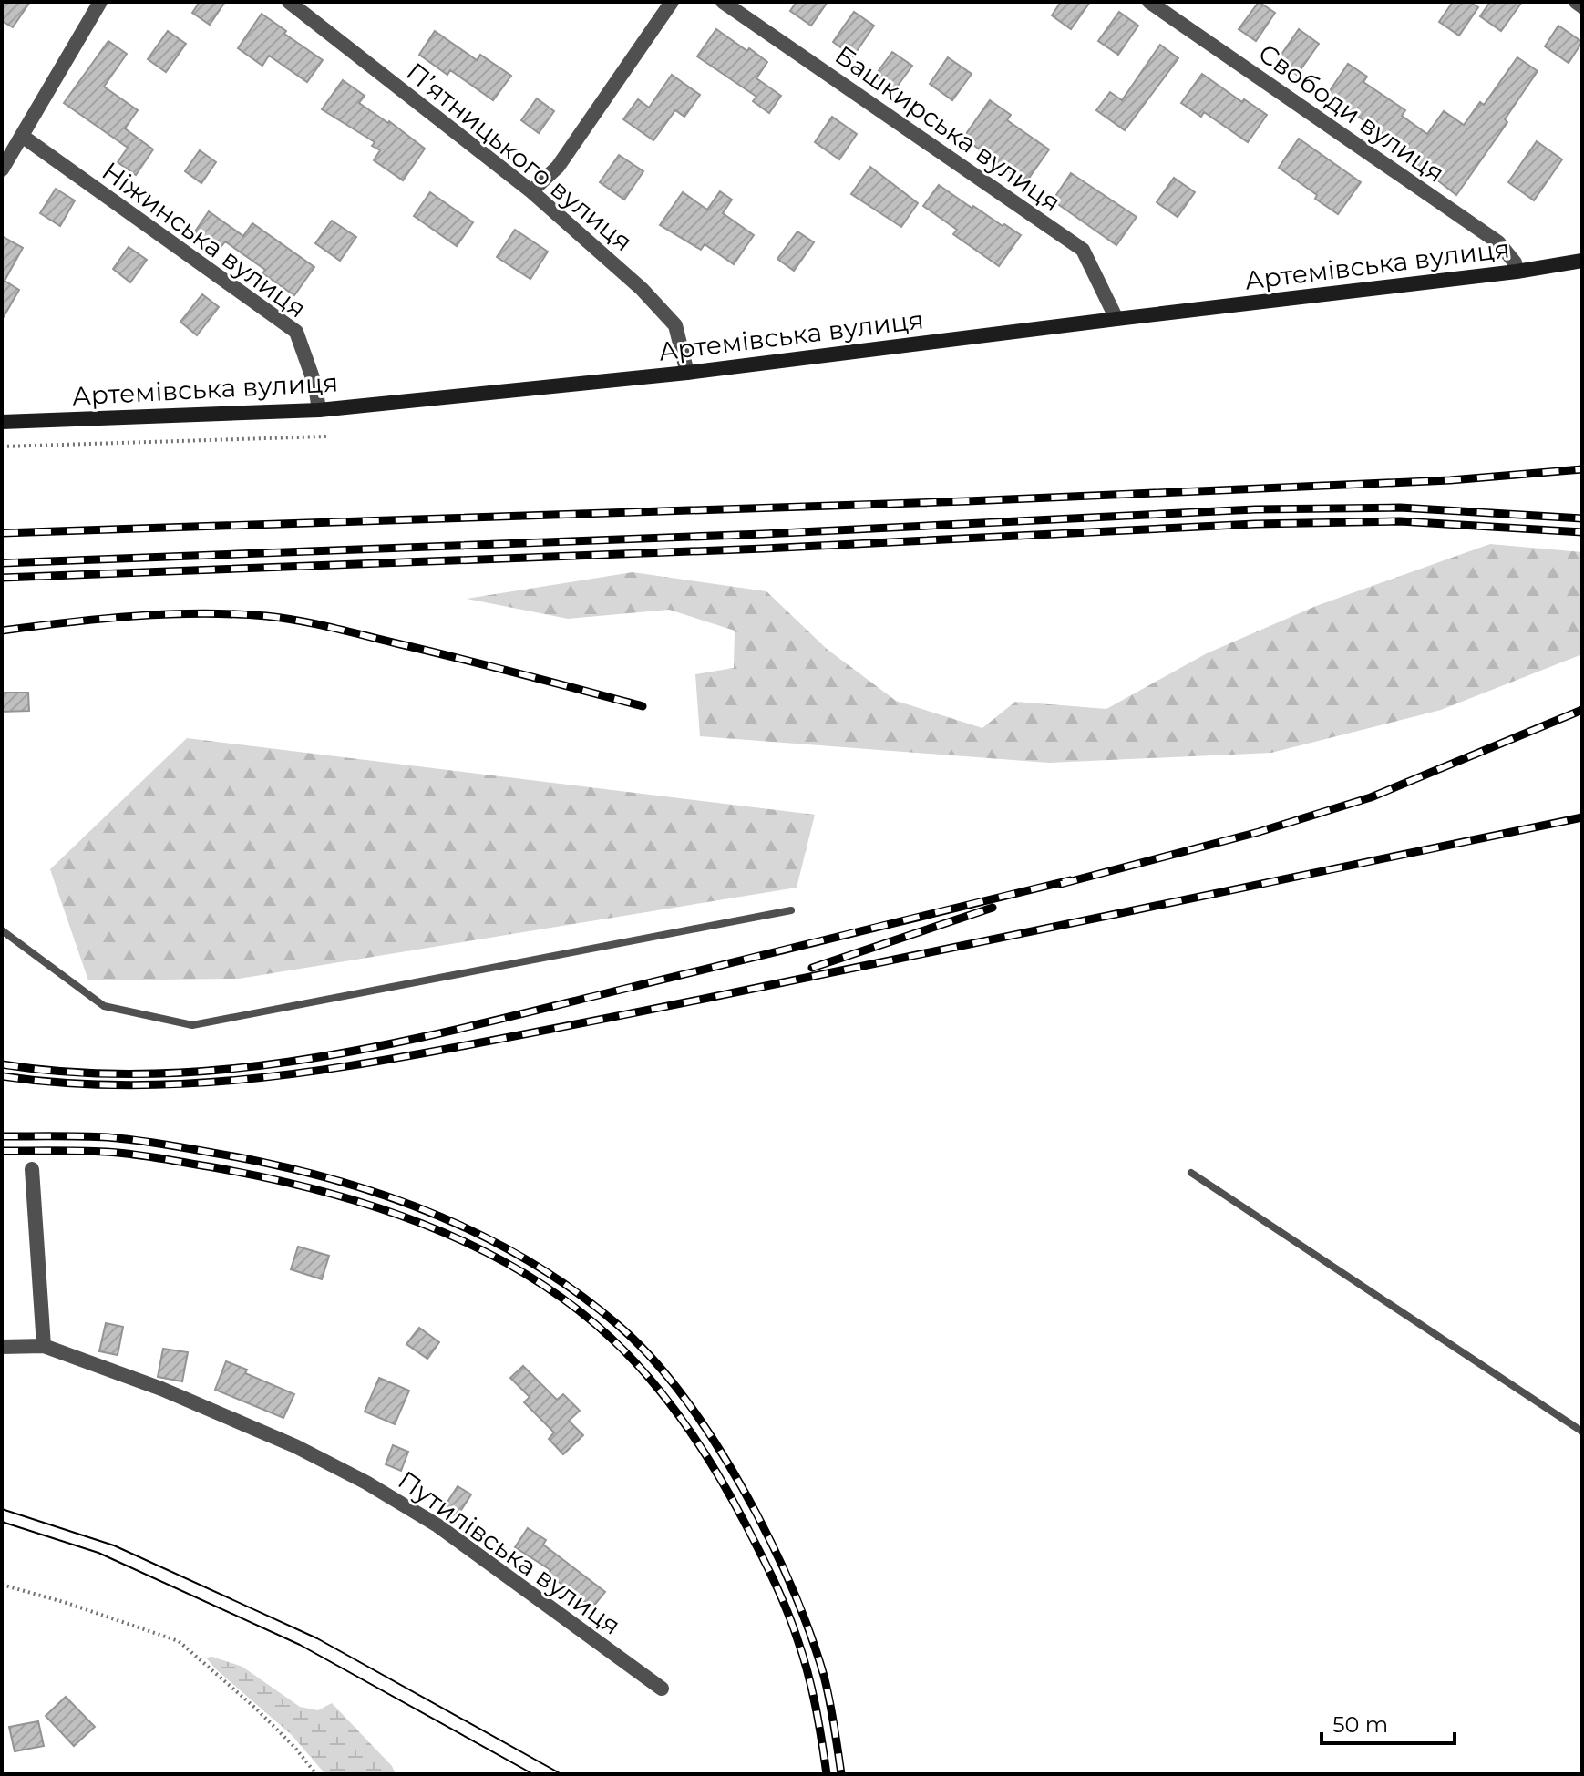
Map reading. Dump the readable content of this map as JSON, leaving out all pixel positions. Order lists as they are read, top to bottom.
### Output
{
  "streets": {
    "main road": ["Артемівська вулиця"],
    "street": [
      "Свободи вулиця",
      "Башкирська вулиця",
      "П’ятницького вулиця",
      "Ніжинська вулиця",
      "Путилівська вулиця"
    ]
  },
  "crossings": [
    ["Свободи вулиця", "Артемівська вулиця"],
    ["Башкирська вулиця", "Артемівська вулиця"],
    ["П’ятницького вулиця", "Артемівська вулиця"],
    ["Ніжинська вулиця", "Артемівська вулиця"]
  ],
  "scale_bar": "50 m"
}
